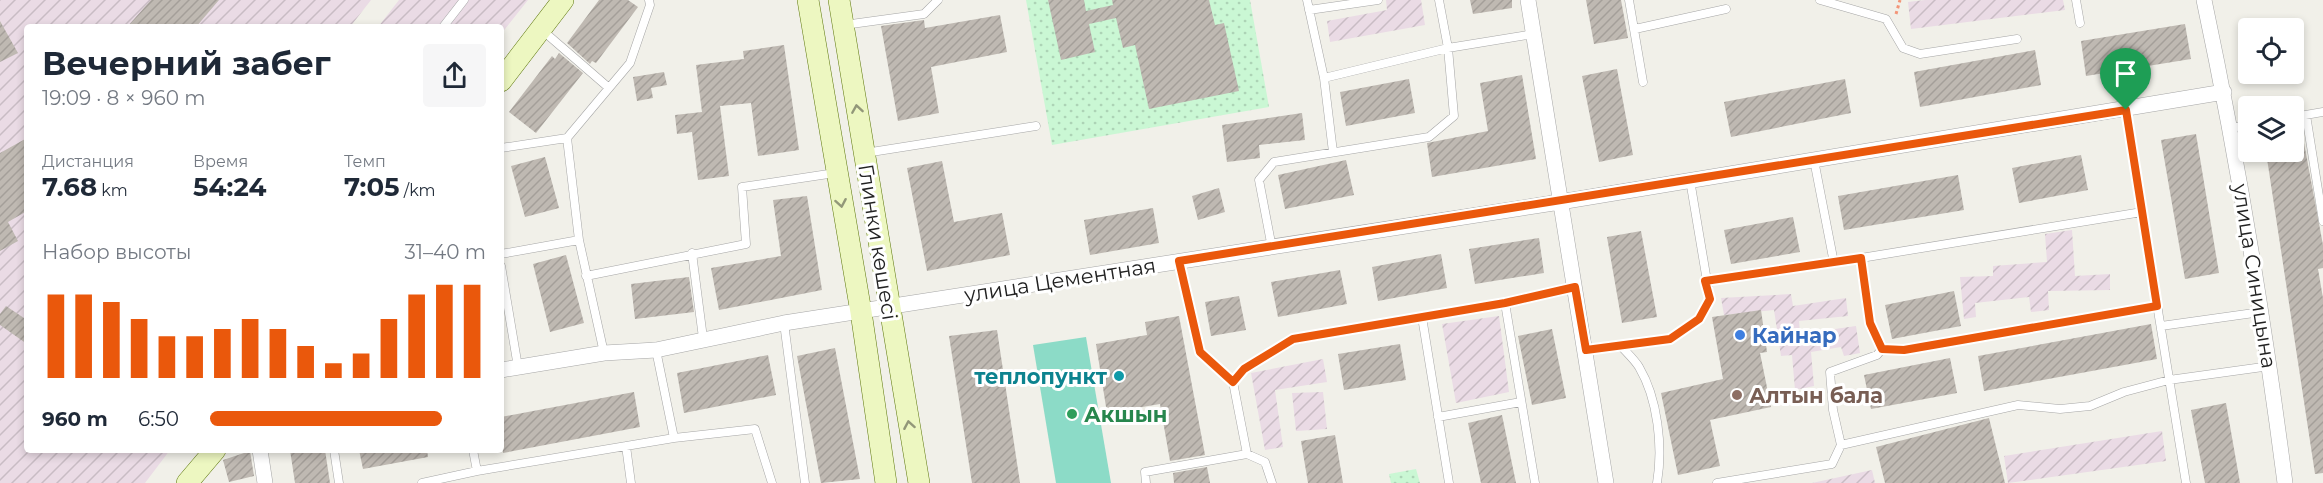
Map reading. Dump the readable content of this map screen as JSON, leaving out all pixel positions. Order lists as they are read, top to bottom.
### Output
{
  "streets": {
    "main road": ["Глинки көшесі"],
    "street": ["улица Синицына", "улица Цементная"]
  },
  "crossings": [
    ["Глинки көшесі", "улица Цементная"],
    ["улица Синицына", "улица Цементная"]
  ],
  "places": [
    "Кайнар",
    "теплопункт",
    "Алтын бала",
    "Акшын"
  ],
  "page": {
    "heading": ["Вечерний забег", "19:09 · 8 × 960 m"],
    "stats": [
      ["Дистанция", "7.68 km"],
      ["Время", "54:24"],
      ["Темп", "7:05 /km"]
    ],
    "chart": ["Набор высоты", "31–40 m"],
    "list": [
      {
        "name": "960 m",
        "note": "6:50"
      }
    ]
  }
}
